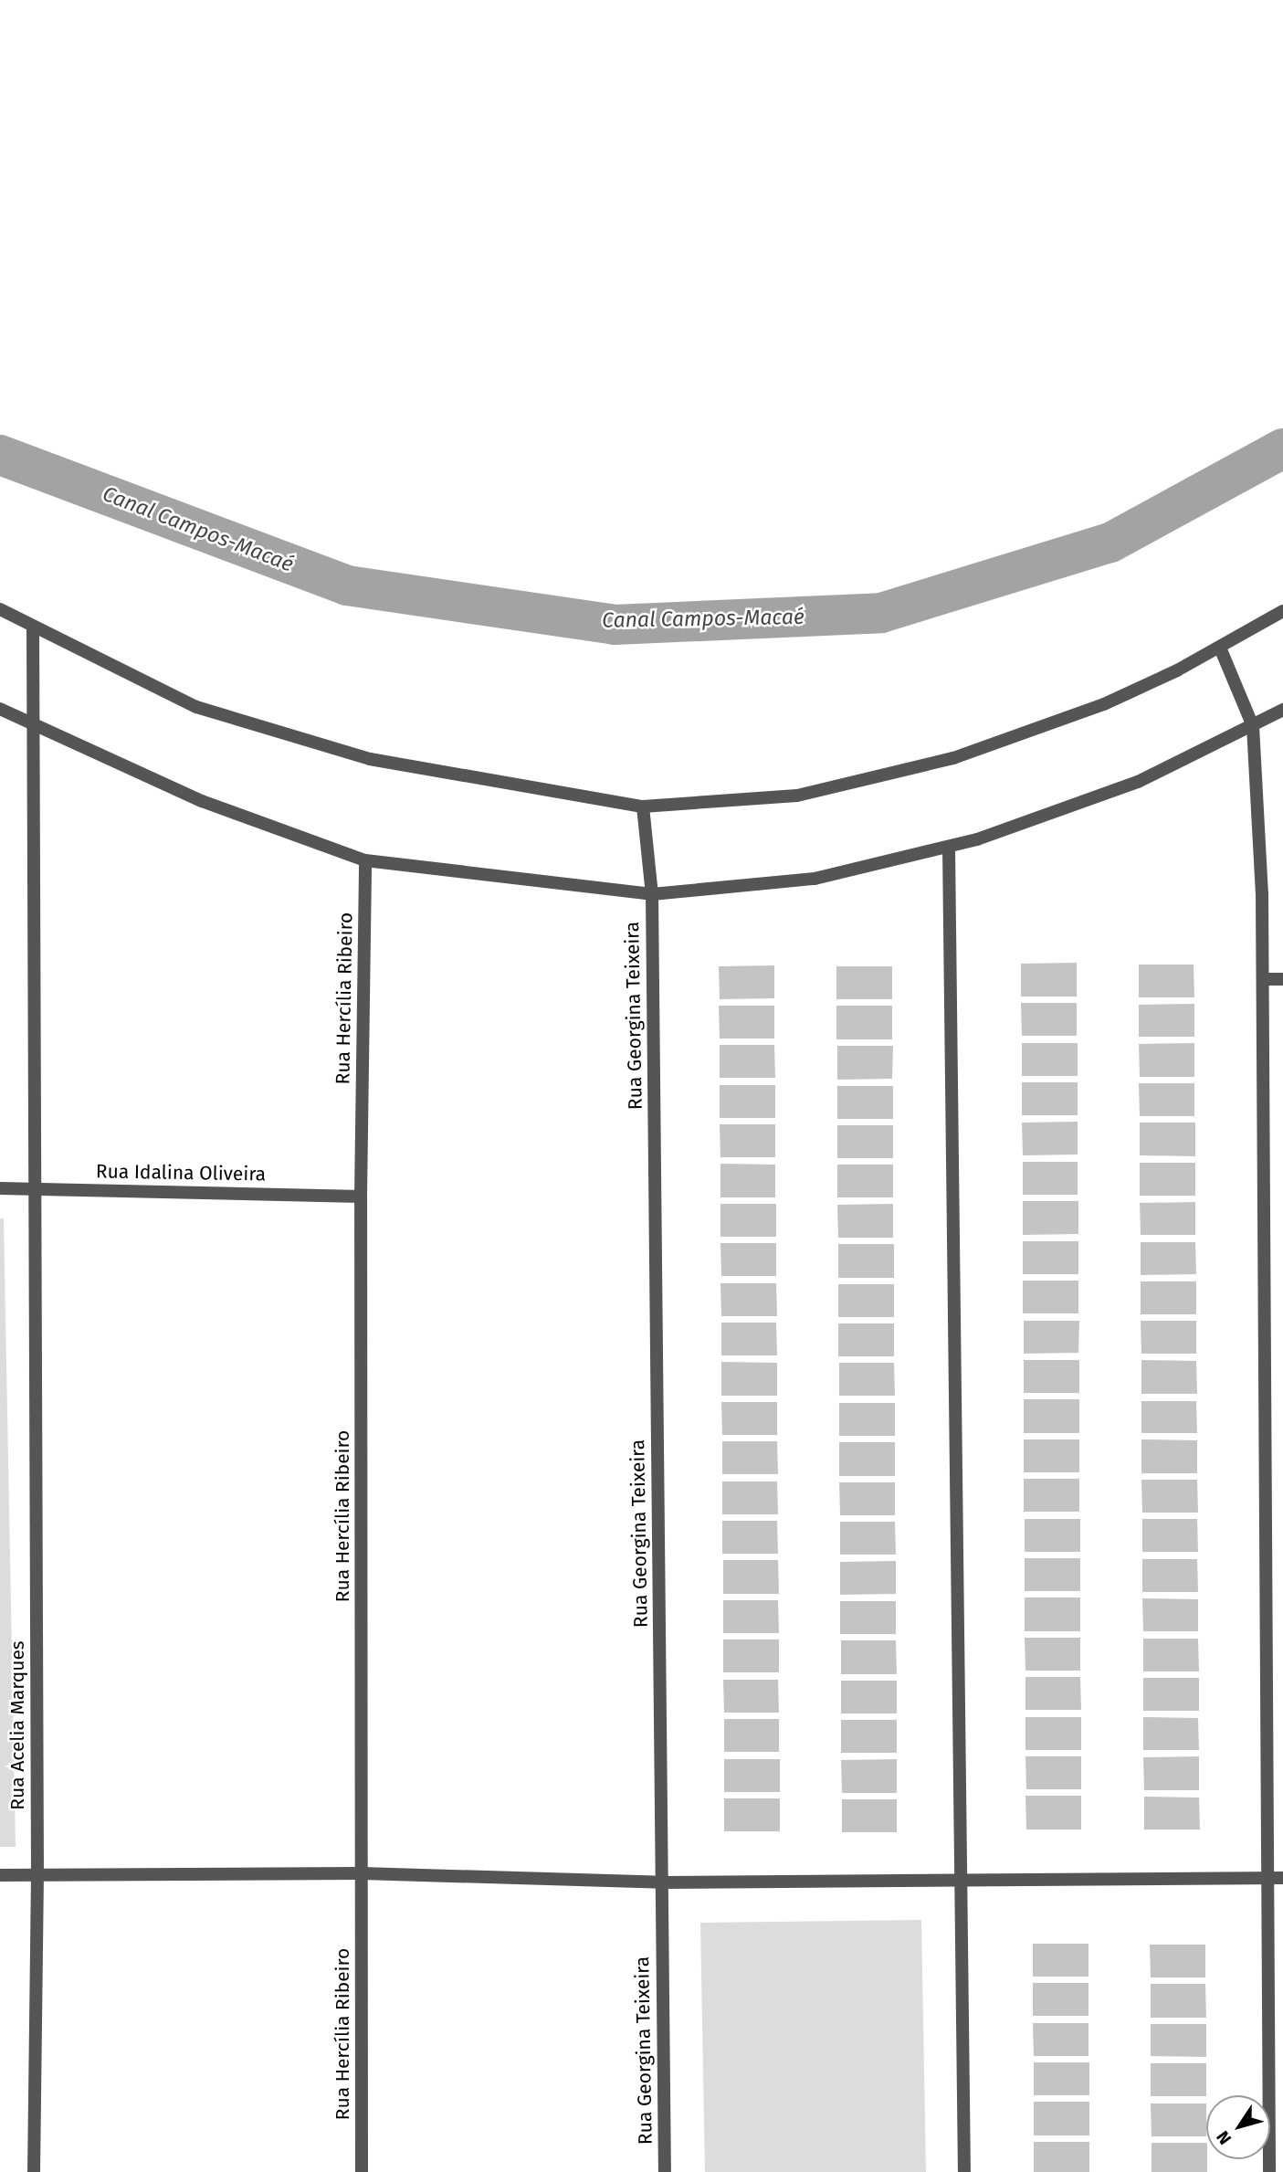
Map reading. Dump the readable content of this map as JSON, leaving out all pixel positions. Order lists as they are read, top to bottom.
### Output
{
  "streets": {
    "street": [
      "Rua Hercília Ribeiro",
      "Rua Georgina Teixeira",
      "Rua Idalina Oliveira",
      "Rua Acelia Marques"
    ]
  },
  "crossings": [
    ["Rua Hercília Ribeiro", "Rua Idalina Oliveira"],
    ["Rua Idalina Oliveira", "Rua Acelia Marques"]
  ],
  "water": ["Canal Campos-Macaé"],
  "north": "bottom left"
}
